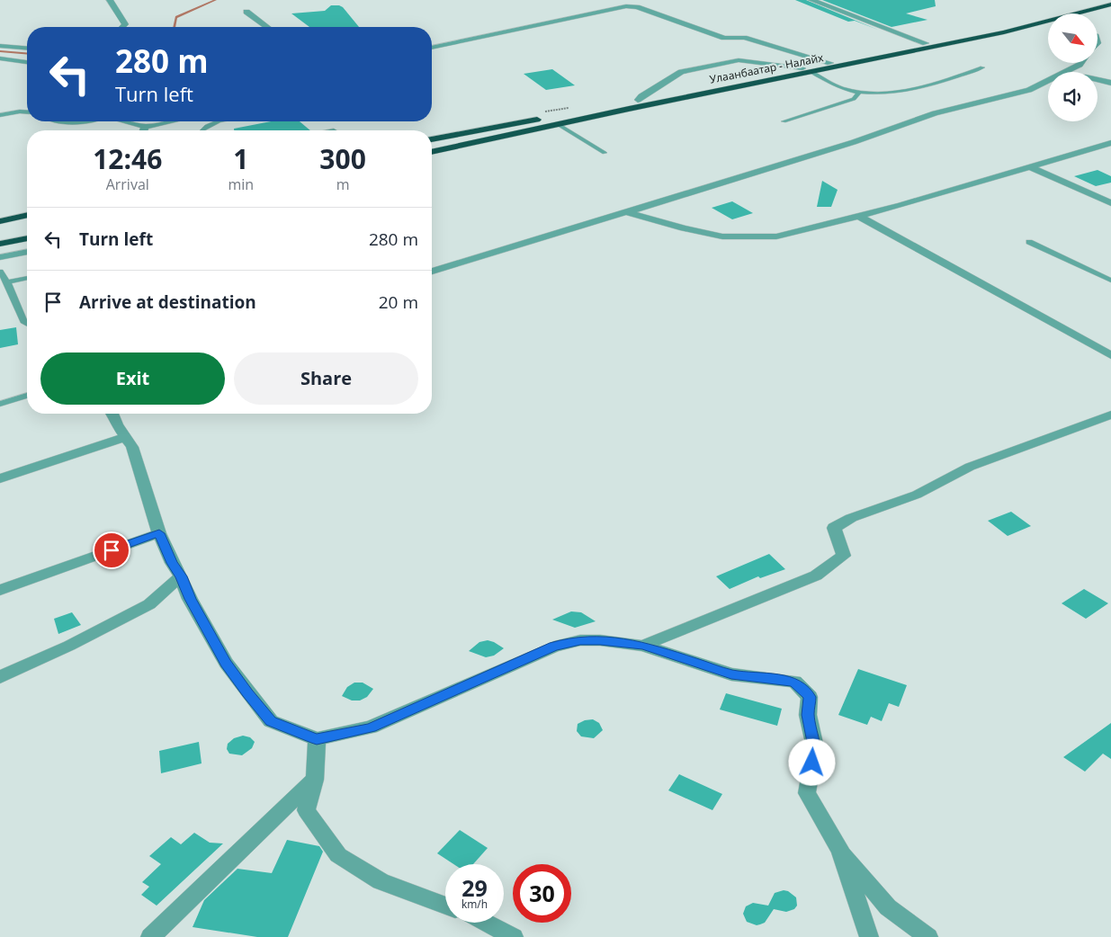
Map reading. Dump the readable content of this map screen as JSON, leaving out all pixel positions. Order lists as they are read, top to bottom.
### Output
{
  "streets": {
    "highway": ["Улаанбаатар - Налайх"]
  },
  "north": "bottom right",
  "page": {
    "turn": ["280 m", "Turn left"],
    "eta": [
      "12:46",
      "Arrival",
      "1",
      "min",
      "300",
      "m"
    ],
    "list": [
      {
        "name": "Turn left",
        "value": "280 m"
      },
      {
        "name": "Arrive at destination",
        "value": "20 m"
      }
    ],
    "buttons": ["Exit", "Share"],
    "speed": "29 km/h",
    "limit": "30"
  }
}
